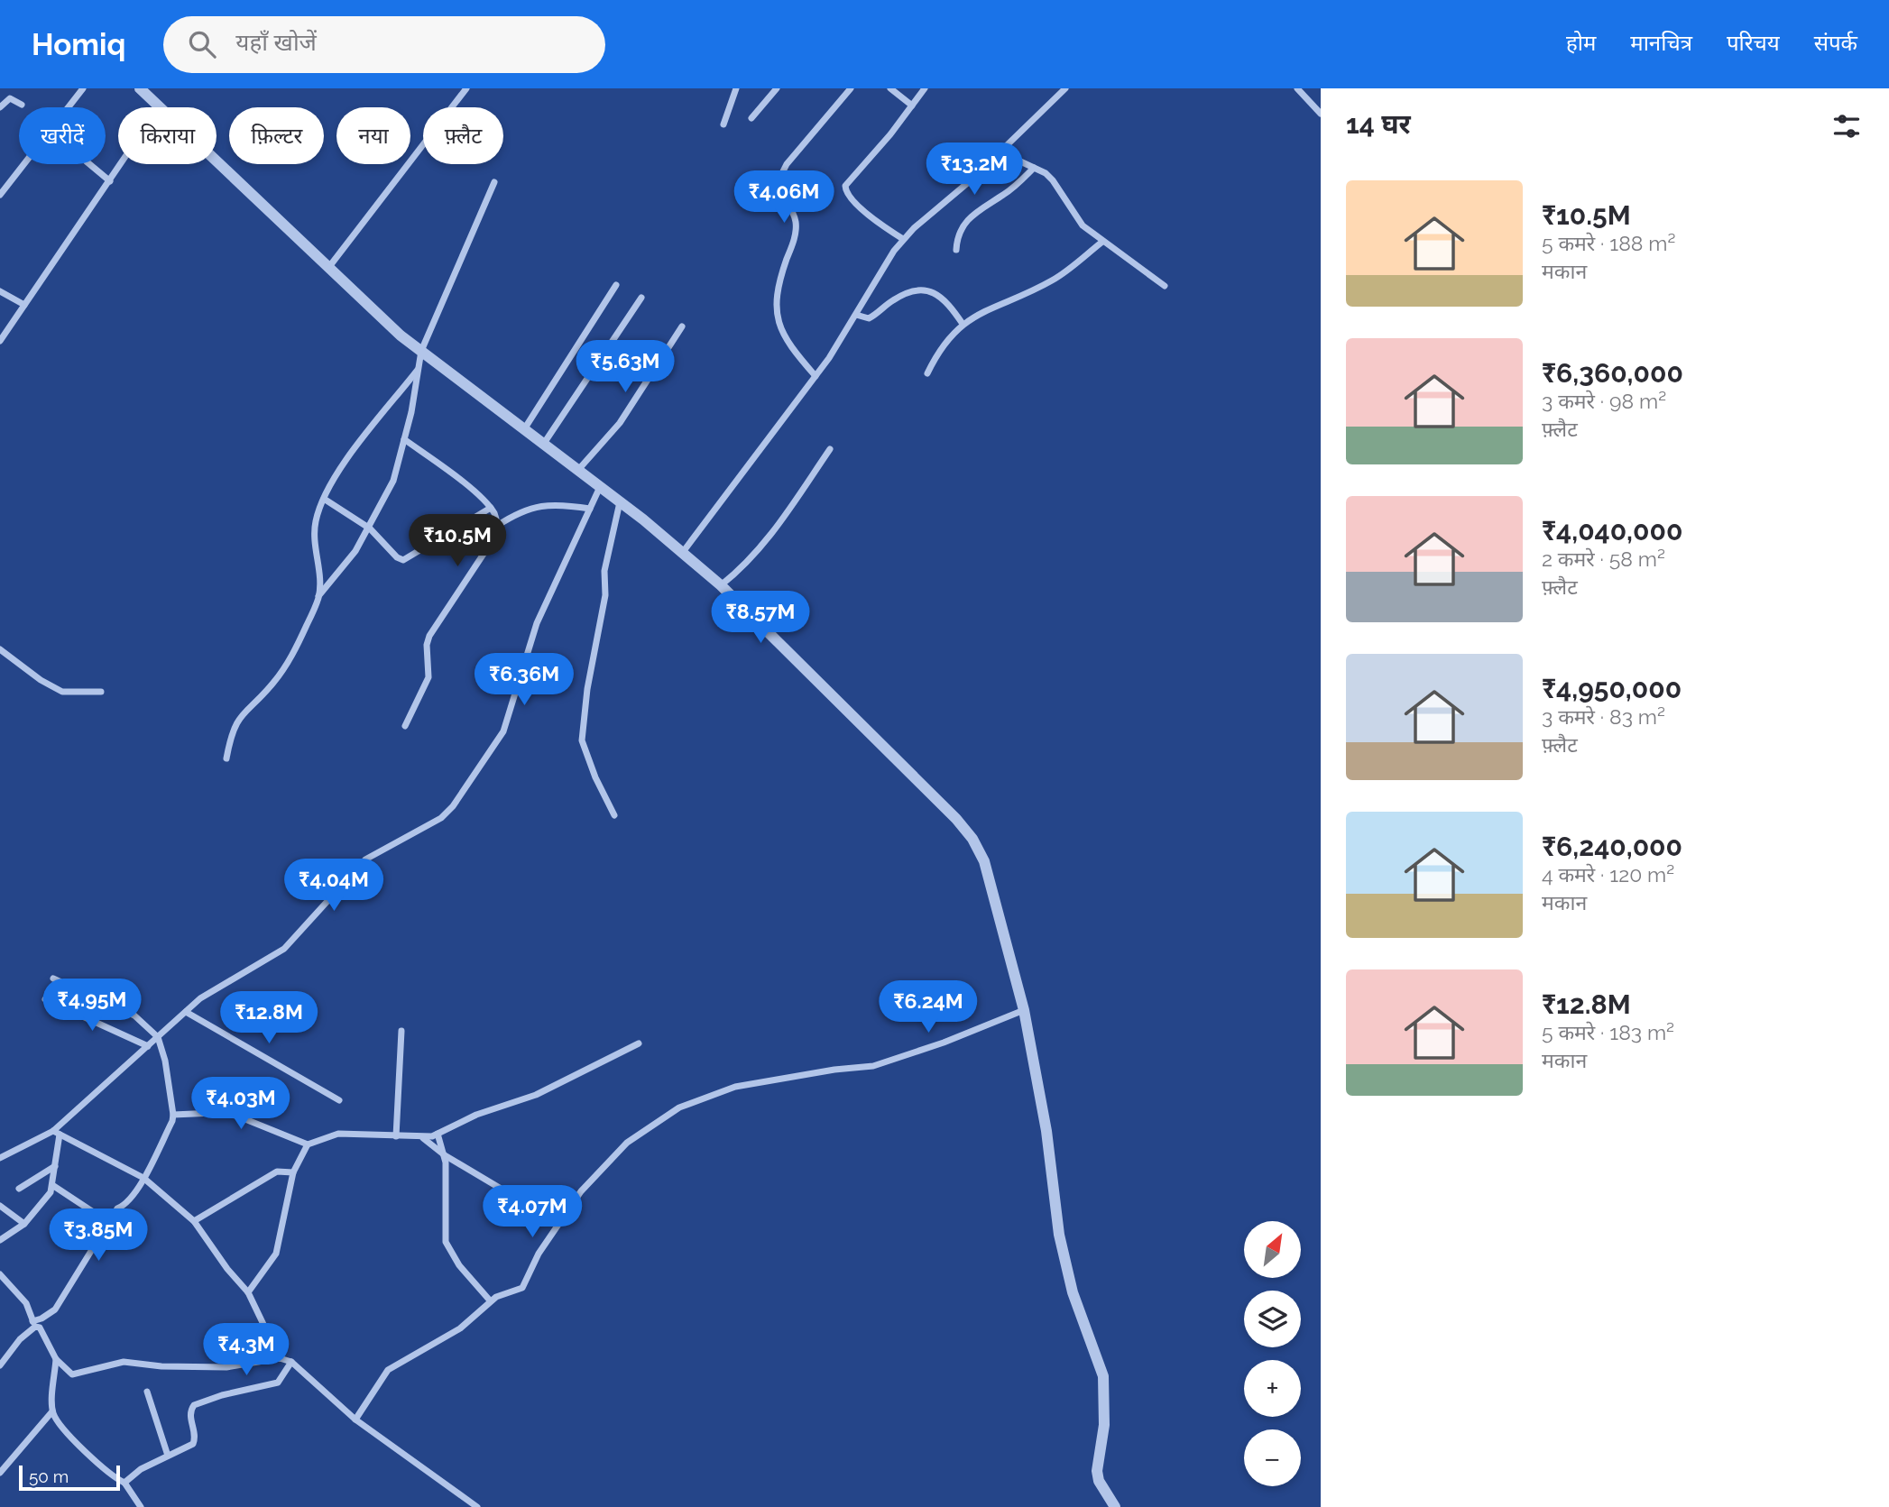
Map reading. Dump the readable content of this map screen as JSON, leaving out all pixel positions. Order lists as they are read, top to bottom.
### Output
{
  "scale_bar": "50 m",
  "north": "top right",
  "page": {
    "header": "Homiq",
    "search": "यहाँ खोजें",
    "nav": [
      "होम",
      "मानचित्र",
      "परिचय",
      "संपर्क"
    ],
    "heading": "14 घर",
    "chip": [
      "खरीदें",
      "किराया",
      "फ़िल्टर",
      "नया",
      "फ़्लैट"
    ],
    "price": [
      "₹13.2M",
      "₹4.06M",
      "₹5.63M",
      "₹10.5M",
      "₹8.57M",
      "₹6.36M",
      "₹4.04M",
      "₹4.95M",
      "₹6.24M",
      "₹12.8M",
      "₹4.03M",
      "₹4.07M",
      "₹3.85M",
      "₹4.3M"
    ],
    "list": [
      {
        "name": "₹10.5M",
        "note": "5 कमरे · 188 m² · मकान"
      },
      {
        "name": "₹6,360,000",
        "note": "3 कमरे · 98 m² · फ़्लैट"
      },
      {
        "name": "₹4,040,000",
        "note": "2 कमरे · 58 m² · फ़्लैट"
      },
      {
        "name": "₹4,950,000",
        "note": "3 कमरे · 83 m² · फ़्लैट"
      },
      {
        "name": "₹6,240,000",
        "note": "4 कमरे · 120 m² · मकान"
      },
      {
        "name": "₹12.8M",
        "note": "5 कमरे · 183 m² · मकान"
      }
    ],
    "map_buttons": ["+", "−"],
    "scale": "50 m"
  }
}
